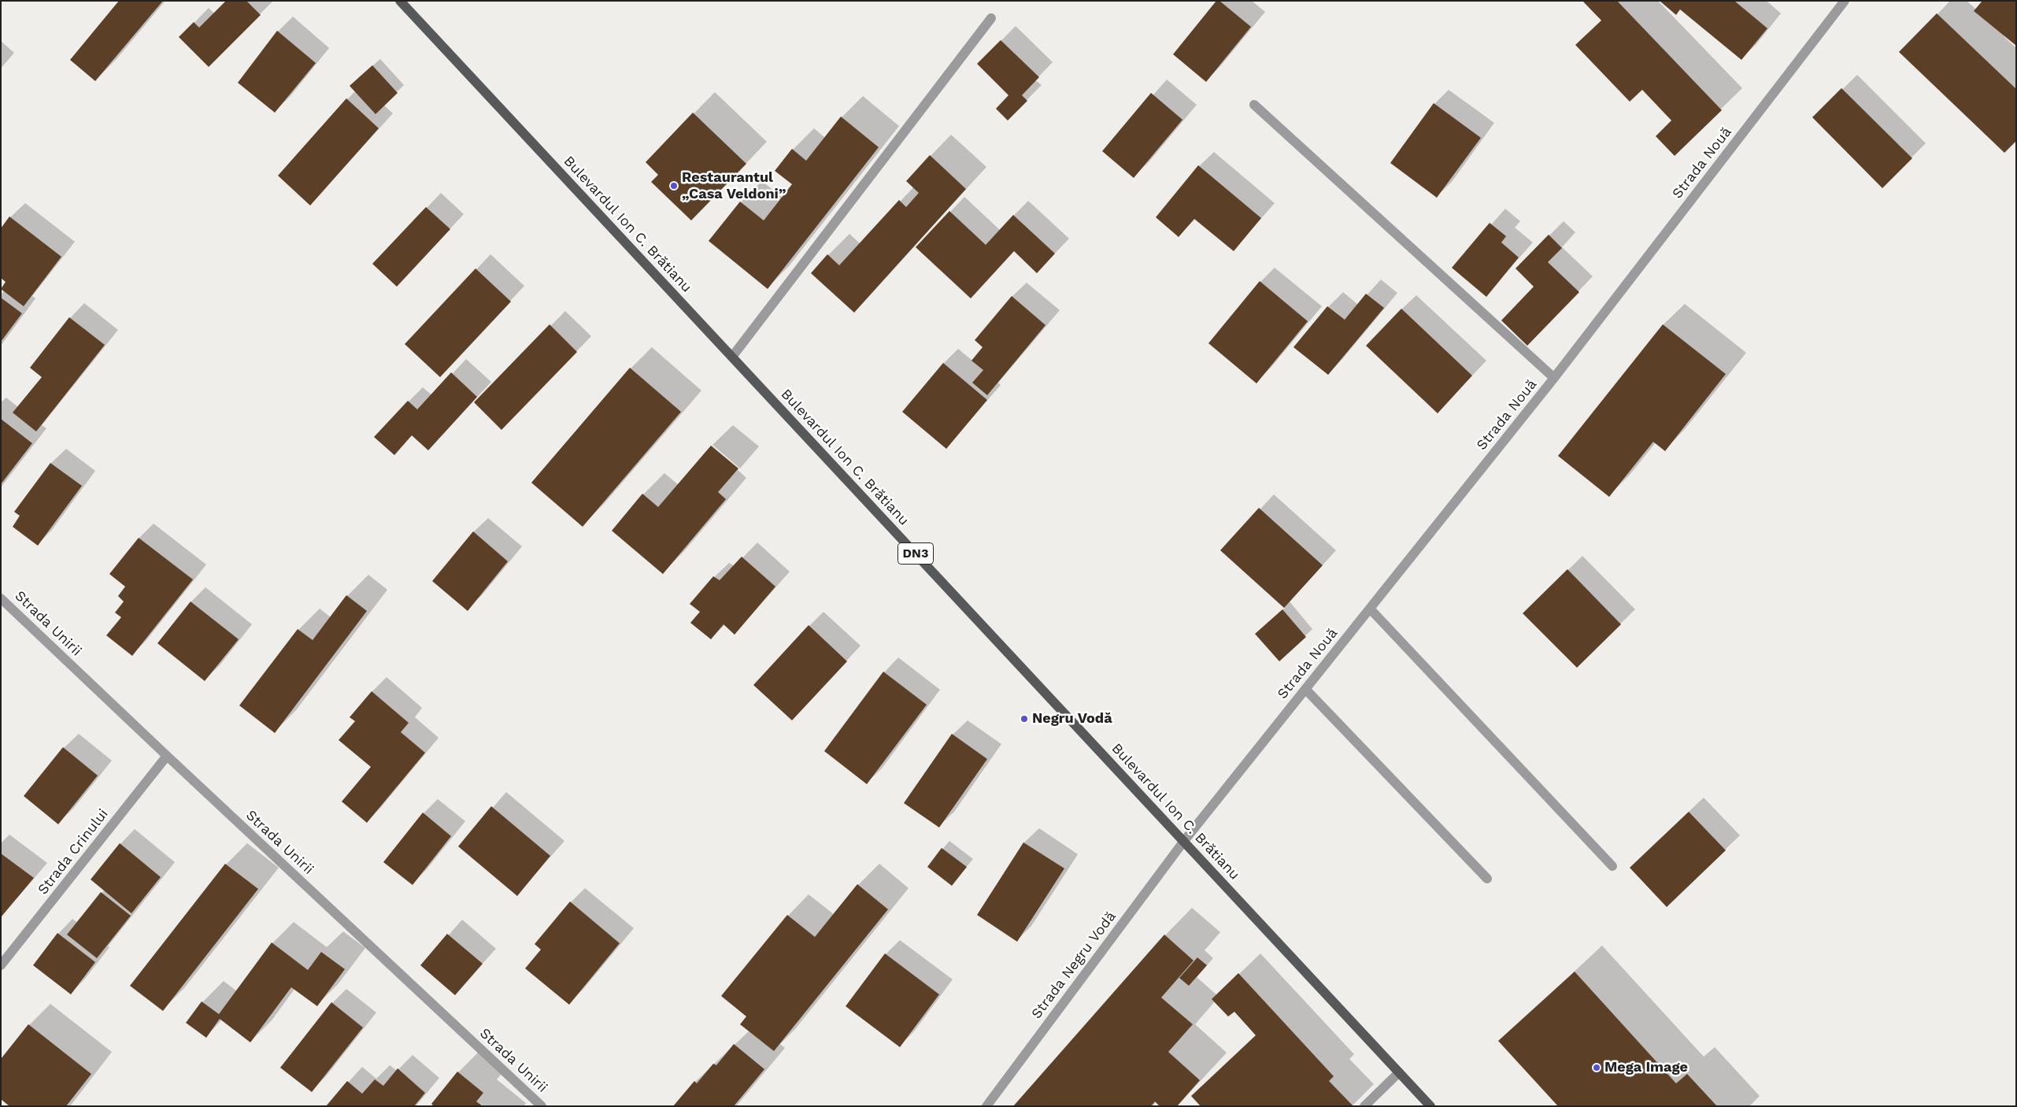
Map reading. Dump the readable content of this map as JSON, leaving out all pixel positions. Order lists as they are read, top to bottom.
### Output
{
  "streets": {
    "main road": ["Bulevardul Ion C. Brătianu", "DN3"],
    "street": [
      "Strada Nouă",
      "Strada Unirii",
      "Strada Crinului",
      "Strada Negru Vodă"
    ]
  },
  "crossings": [
    ["Strada Nouă", "Bulevardul Ion C. Brătianu"],
    ["Strada Nouă", "Strada Negru Vodă"],
    ["Bulevardul Ion C. Brătianu", "Strada Negru Vodă"],
    ["Strada Unirii", "Strada Crinului"]
  ],
  "places": ["Restaurantul „Casa Veldoni”", "Negru Vodă", "Mega Image"]
}
